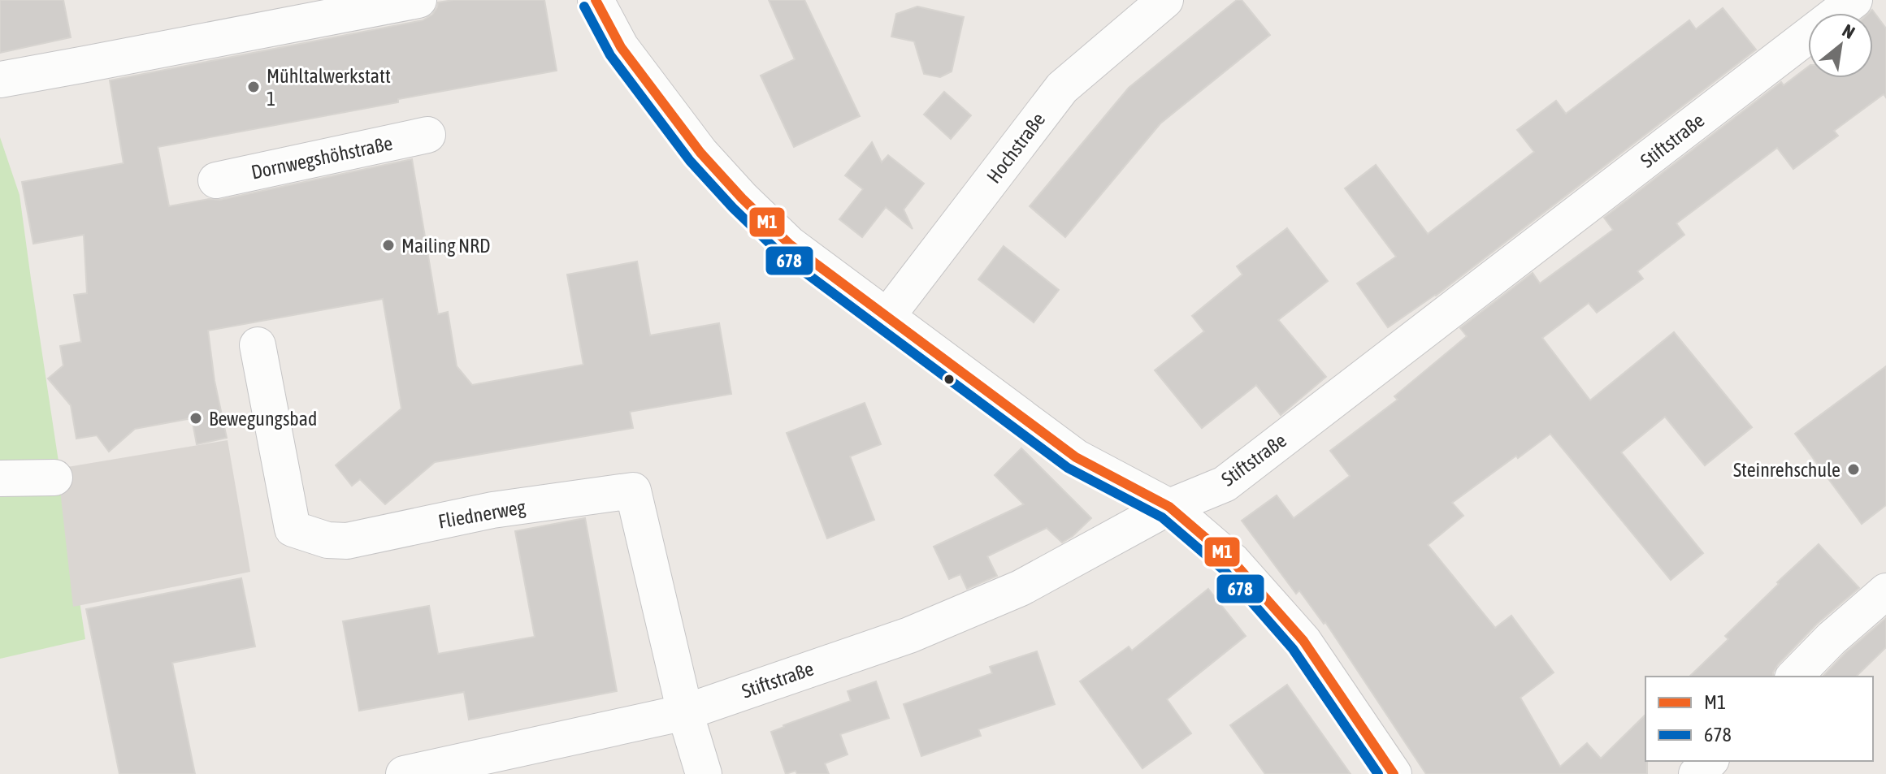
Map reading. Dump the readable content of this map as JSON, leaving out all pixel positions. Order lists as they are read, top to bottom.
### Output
{
  "streets": {
    "street": [
      "Stiftstraße",
      "Hochstraße",
      "Dornwegshöhstraße",
      "Fliednerweg"
    ]
  },
  "crossings": [
    ["Stiftstraße", "Fliednerweg"]
  ],
  "places": [
    "Mühltalwerkstatt 1",
    "Mailing NRD",
    "Bewegungsbad",
    "Steinrehschule"
  ],
  "lines": ["transit line M1", "transit line 678"],
  "legend": ["M1", "678"],
  "north": "top right"
}
